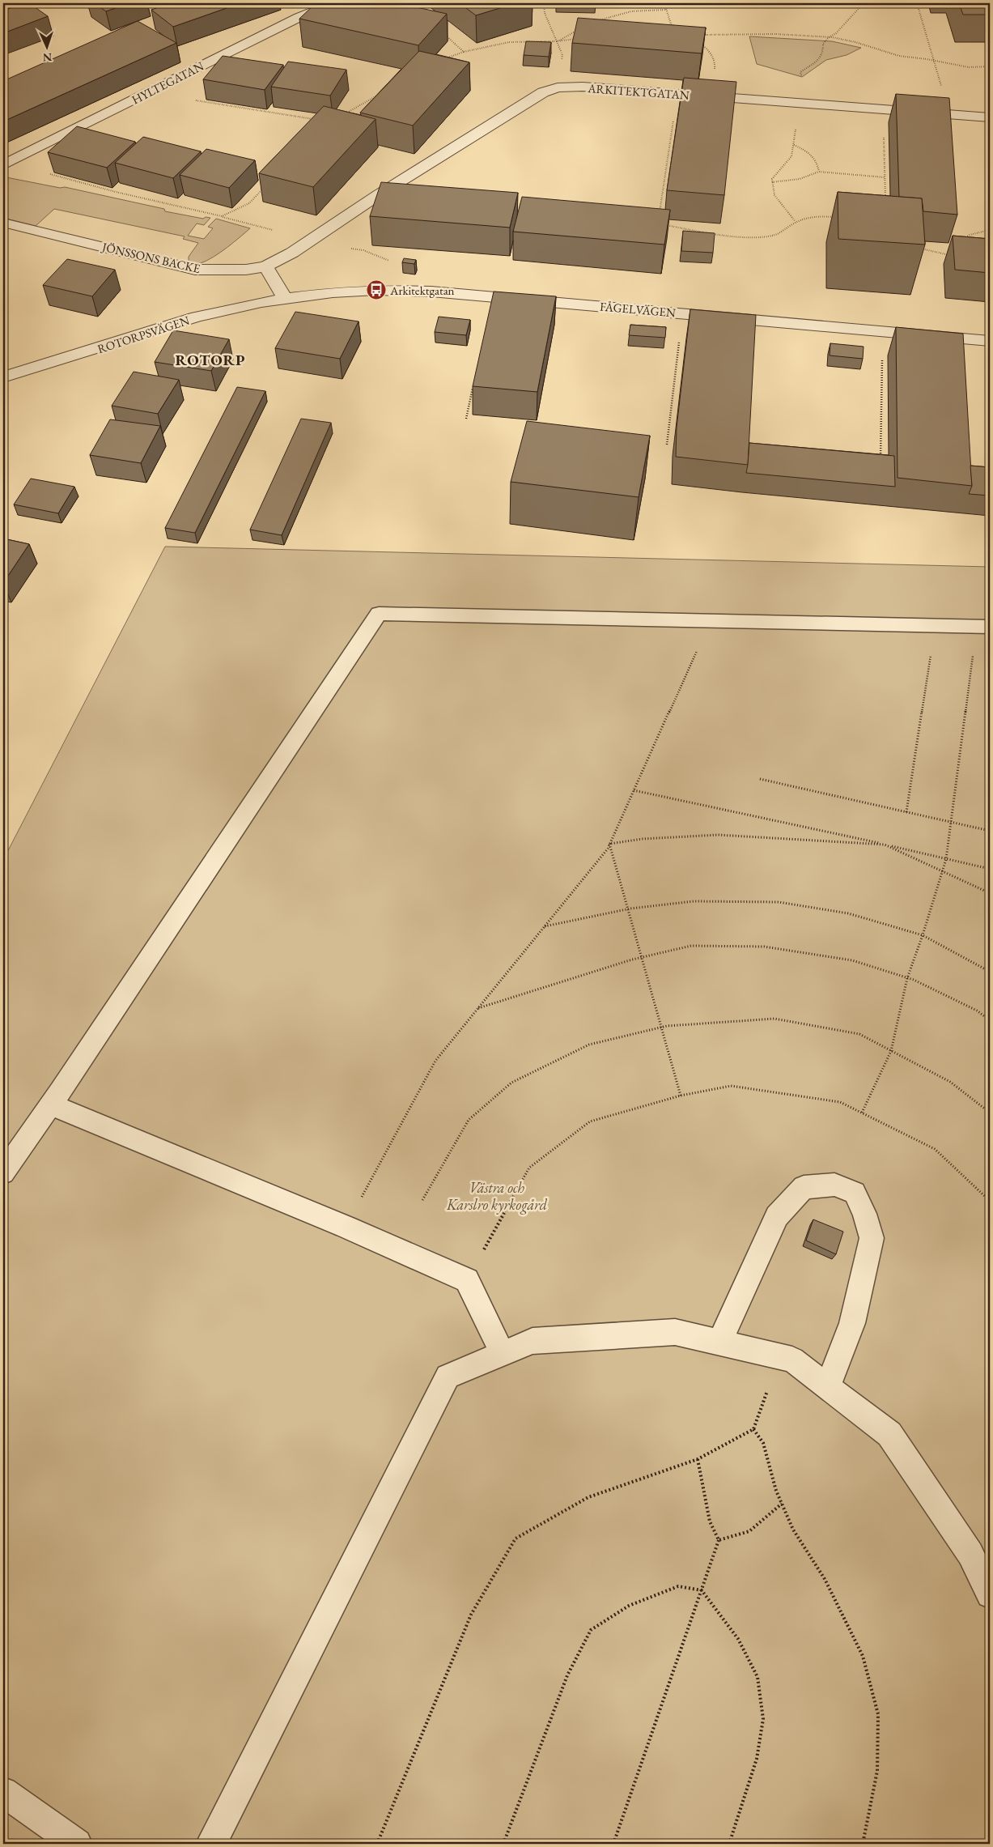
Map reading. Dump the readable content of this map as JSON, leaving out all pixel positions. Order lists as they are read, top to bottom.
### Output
{
  "streets": {
    "street": [
      "HYLTEGATAN",
      "ARKITEKTGATAN",
      "JÖNSSONS BACKE",
      "FÅGELVÄGEN",
      "ROTORPSVÄGEN"
    ]
  },
  "crossings": [
    ["ARKITEKTGATAN", "JÖNSSONS BACKE"],
    ["FÅGELVÄGEN", "ROTORPSVÄGEN"]
  ],
  "districts": ["ROTORP"],
  "parks": ["Västra och Karslro kyrkogård"],
  "places": {
    "bus stop": ["Arkitektgatan"]
  },
  "north": "bottom"
}
